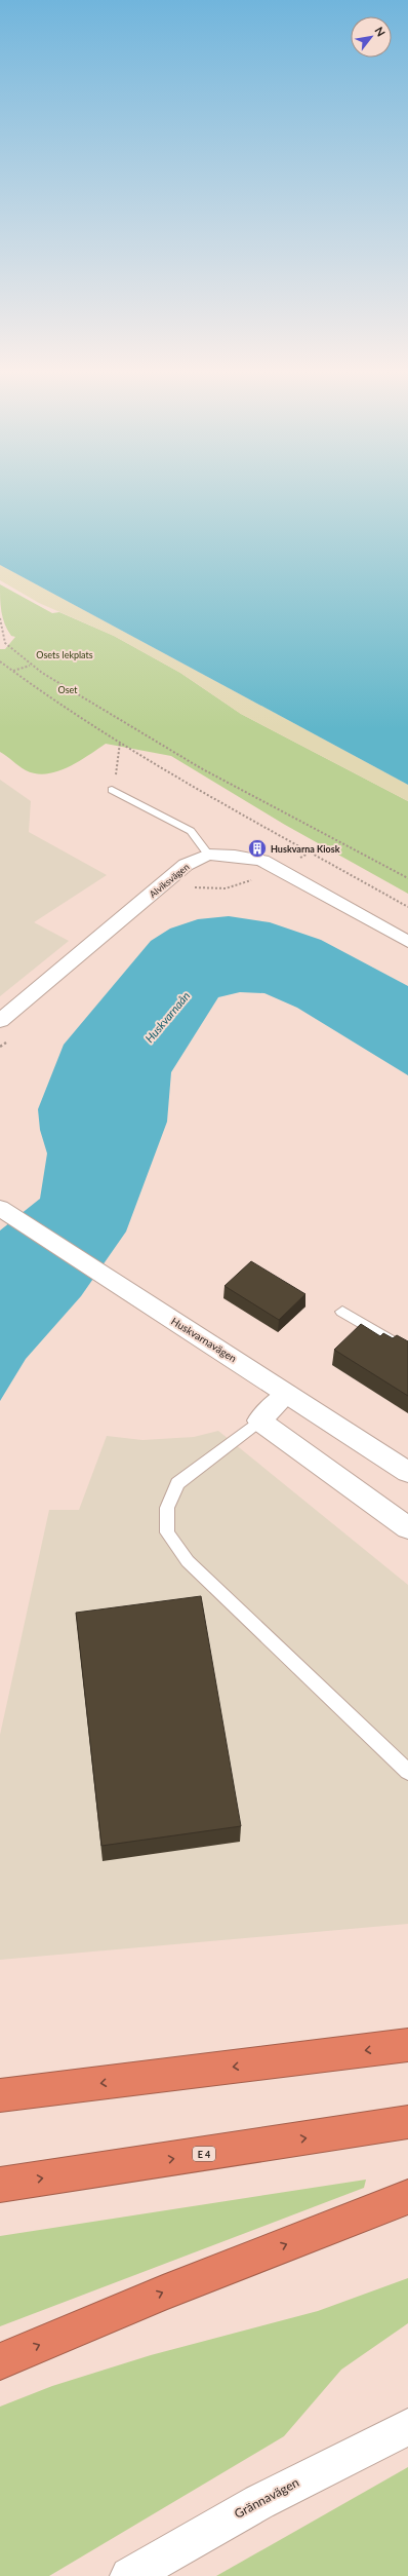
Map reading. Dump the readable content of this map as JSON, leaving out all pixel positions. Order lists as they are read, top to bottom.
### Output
{
  "streets": {
    "highway": ["E 4"],
    "street": ["Alviksvägen", "Huskvarnavägen", "Grännavägen"]
  },
  "water": ["Huskvarnaån"],
  "parks": ["Osets lekplats", "Oset"],
  "places": {
    "building": ["Huskvarna Kiosk"]
  },
  "north": "top right"
}
